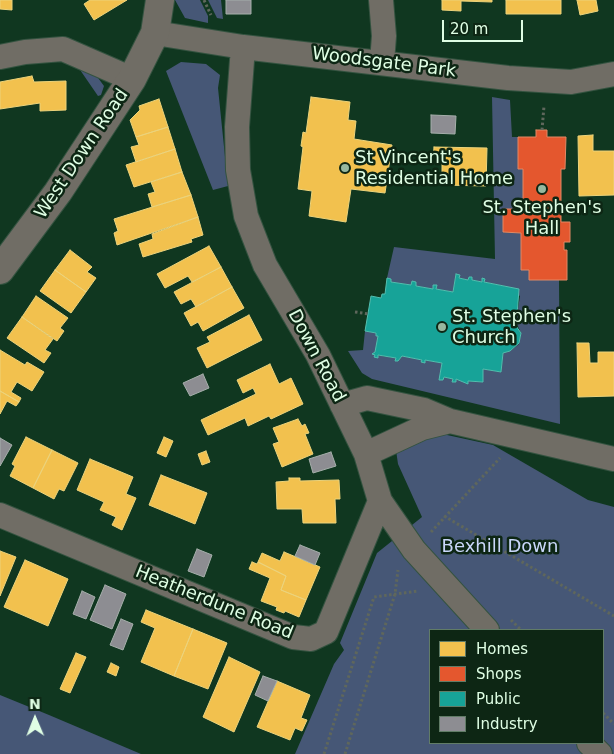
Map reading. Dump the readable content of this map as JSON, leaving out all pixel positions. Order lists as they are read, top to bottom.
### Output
{
  "streets": {
    "street": [
      "Woodsgate Park",
      "West Down Road",
      "Down Road",
      "Heatherdune Road"
    ]
  },
  "crossings": [
    ["Woodsgate Park", "West Down Road"],
    ["Woodsgate Park", "Down Road"],
    ["Down Road", "Heatherdune Road"]
  ],
  "parks": ["Bexhill Down"],
  "places": ["St Vincent's Residential Home", "St. Stephen's Hall", "St. Stephen's Church"],
  "legend": [
    "Homes",
    "Shops",
    "Public",
    "Industry"
  ],
  "scale_bar": "20 m",
  "north": "top"
}
